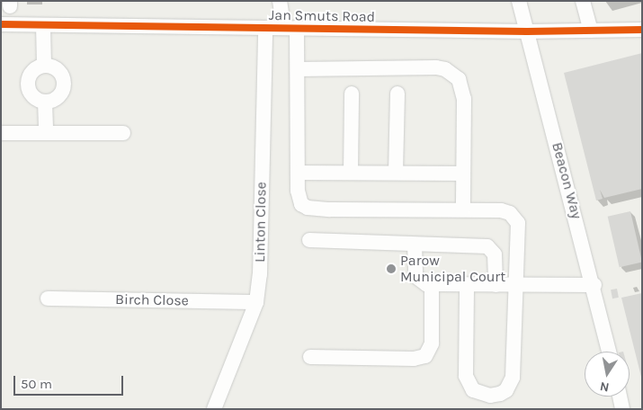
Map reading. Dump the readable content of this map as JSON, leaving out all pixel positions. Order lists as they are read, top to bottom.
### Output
{
  "streets": {
    "street": [
      "Jan Smuts Road",
      "Beacon Way",
      "Linton Close",
      "Birch Close"
    ]
  },
  "crossings": [
    ["Jan Smuts Road", "Beacon Way"],
    ["Jan Smuts Road", "Linton Close"],
    ["Linton Close", "Birch Close"]
  ],
  "places": ["Parow Municipal Court"],
  "scale_bar": "50 m",
  "north": "bottom"
}
